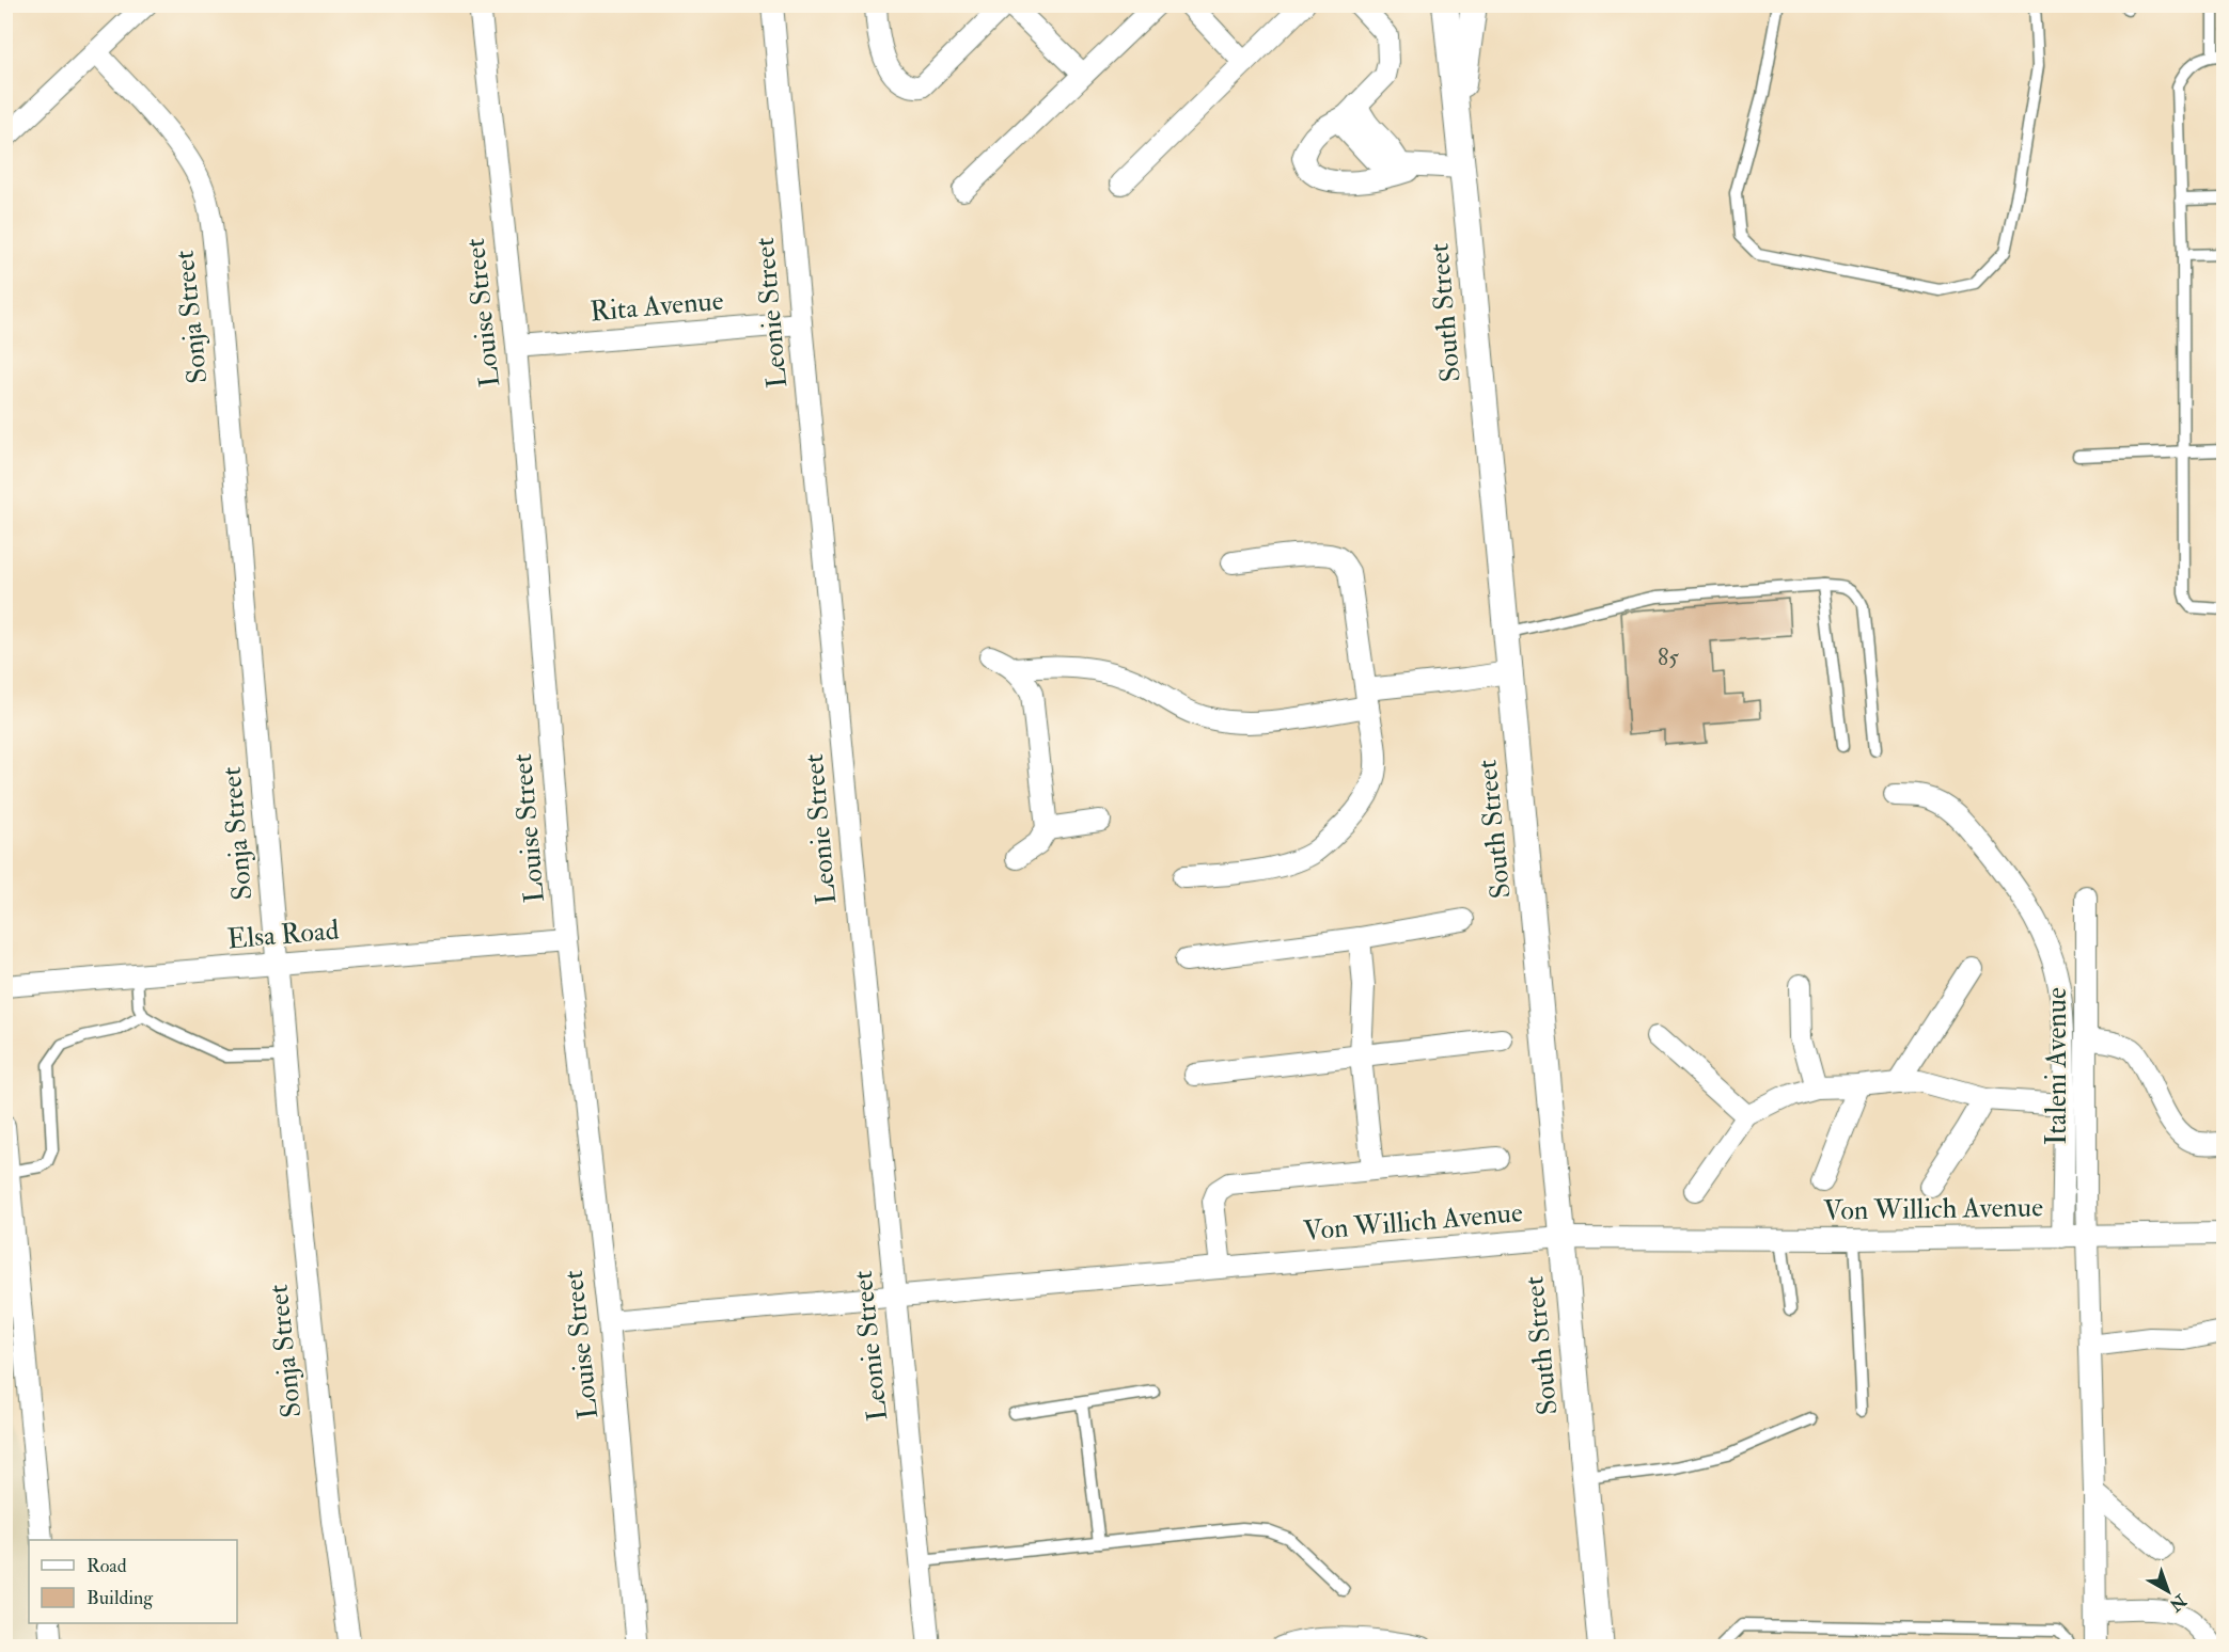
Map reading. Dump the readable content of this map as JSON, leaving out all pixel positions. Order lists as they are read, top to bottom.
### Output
{
  "streets": {
    "street": [
      "Rita Avenue",
      "Louise Street",
      "Leonie Street",
      "South Street",
      "Sonja Street",
      "Elsa Road",
      "Italeni Avenue",
      "Von Willich Avenue"
    ]
  },
  "crossings": [
    ["Rita Avenue", "Louise Street"],
    ["Rita Avenue", "Leonie Street"],
    ["Louise Street", "Elsa Road"],
    ["Louise Street", "Von Willich Avenue"],
    ["Leonie Street", "Von Willich Avenue"],
    ["South Street", "Von Willich Avenue"],
    ["Sonja Street", "Elsa Road"],
    ["Italeni Avenue", "Von Willich Avenue"]
  ],
  "house_numbers": ["85"],
  "legend": ["Road", "Building"],
  "north": "bottom right"
}
